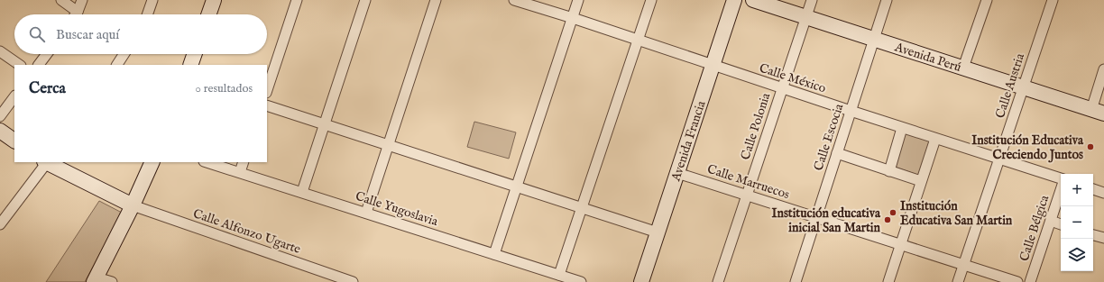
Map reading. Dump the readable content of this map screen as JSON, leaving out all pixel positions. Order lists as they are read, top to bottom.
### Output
{
  "streets": {
    "street": [
      "Avenida Perú",
      "Calle México",
      "Calle Austria",
      "Calle Polonia",
      "Calle Escocia",
      "Avenida Francia",
      "Calle Marruecos",
      "Calle Yugoslavia",
      "Calle Bélgica",
      "Calle Alfonzo Ugarte"
    ]
  },
  "crossings": [
    ["Avenida Perú", "Calle Austria"],
    ["Avenida Perú", "Calle Polonia"],
    ["Avenida Perú", "Calle Escocia"],
    ["Calle México", "Calle Austria"],
    ["Calle México", "Calle Polonia"],
    ["Calle México", "Calle Escocia"],
    ["Calle México", "Avenida Francia"],
    ["Calle Austria", "Calle Marruecos"],
    ["Calle Polonia", "Calle Marruecos"],
    ["Calle Escocia", "Calle Marruecos"],
    ["Avenida Francia", "Calle Marruecos"]
  ],
  "places": ["Institución Educativa Creciendo Juntos", "Institución Educativa San Martin", "Institución educativa inicial San Martin"],
  "page": {
    "search": "Buscar aquí",
    "heading": ["Cerca", "0 resultados"],
    "map_buttons": ["+", "−"]
  }
}
